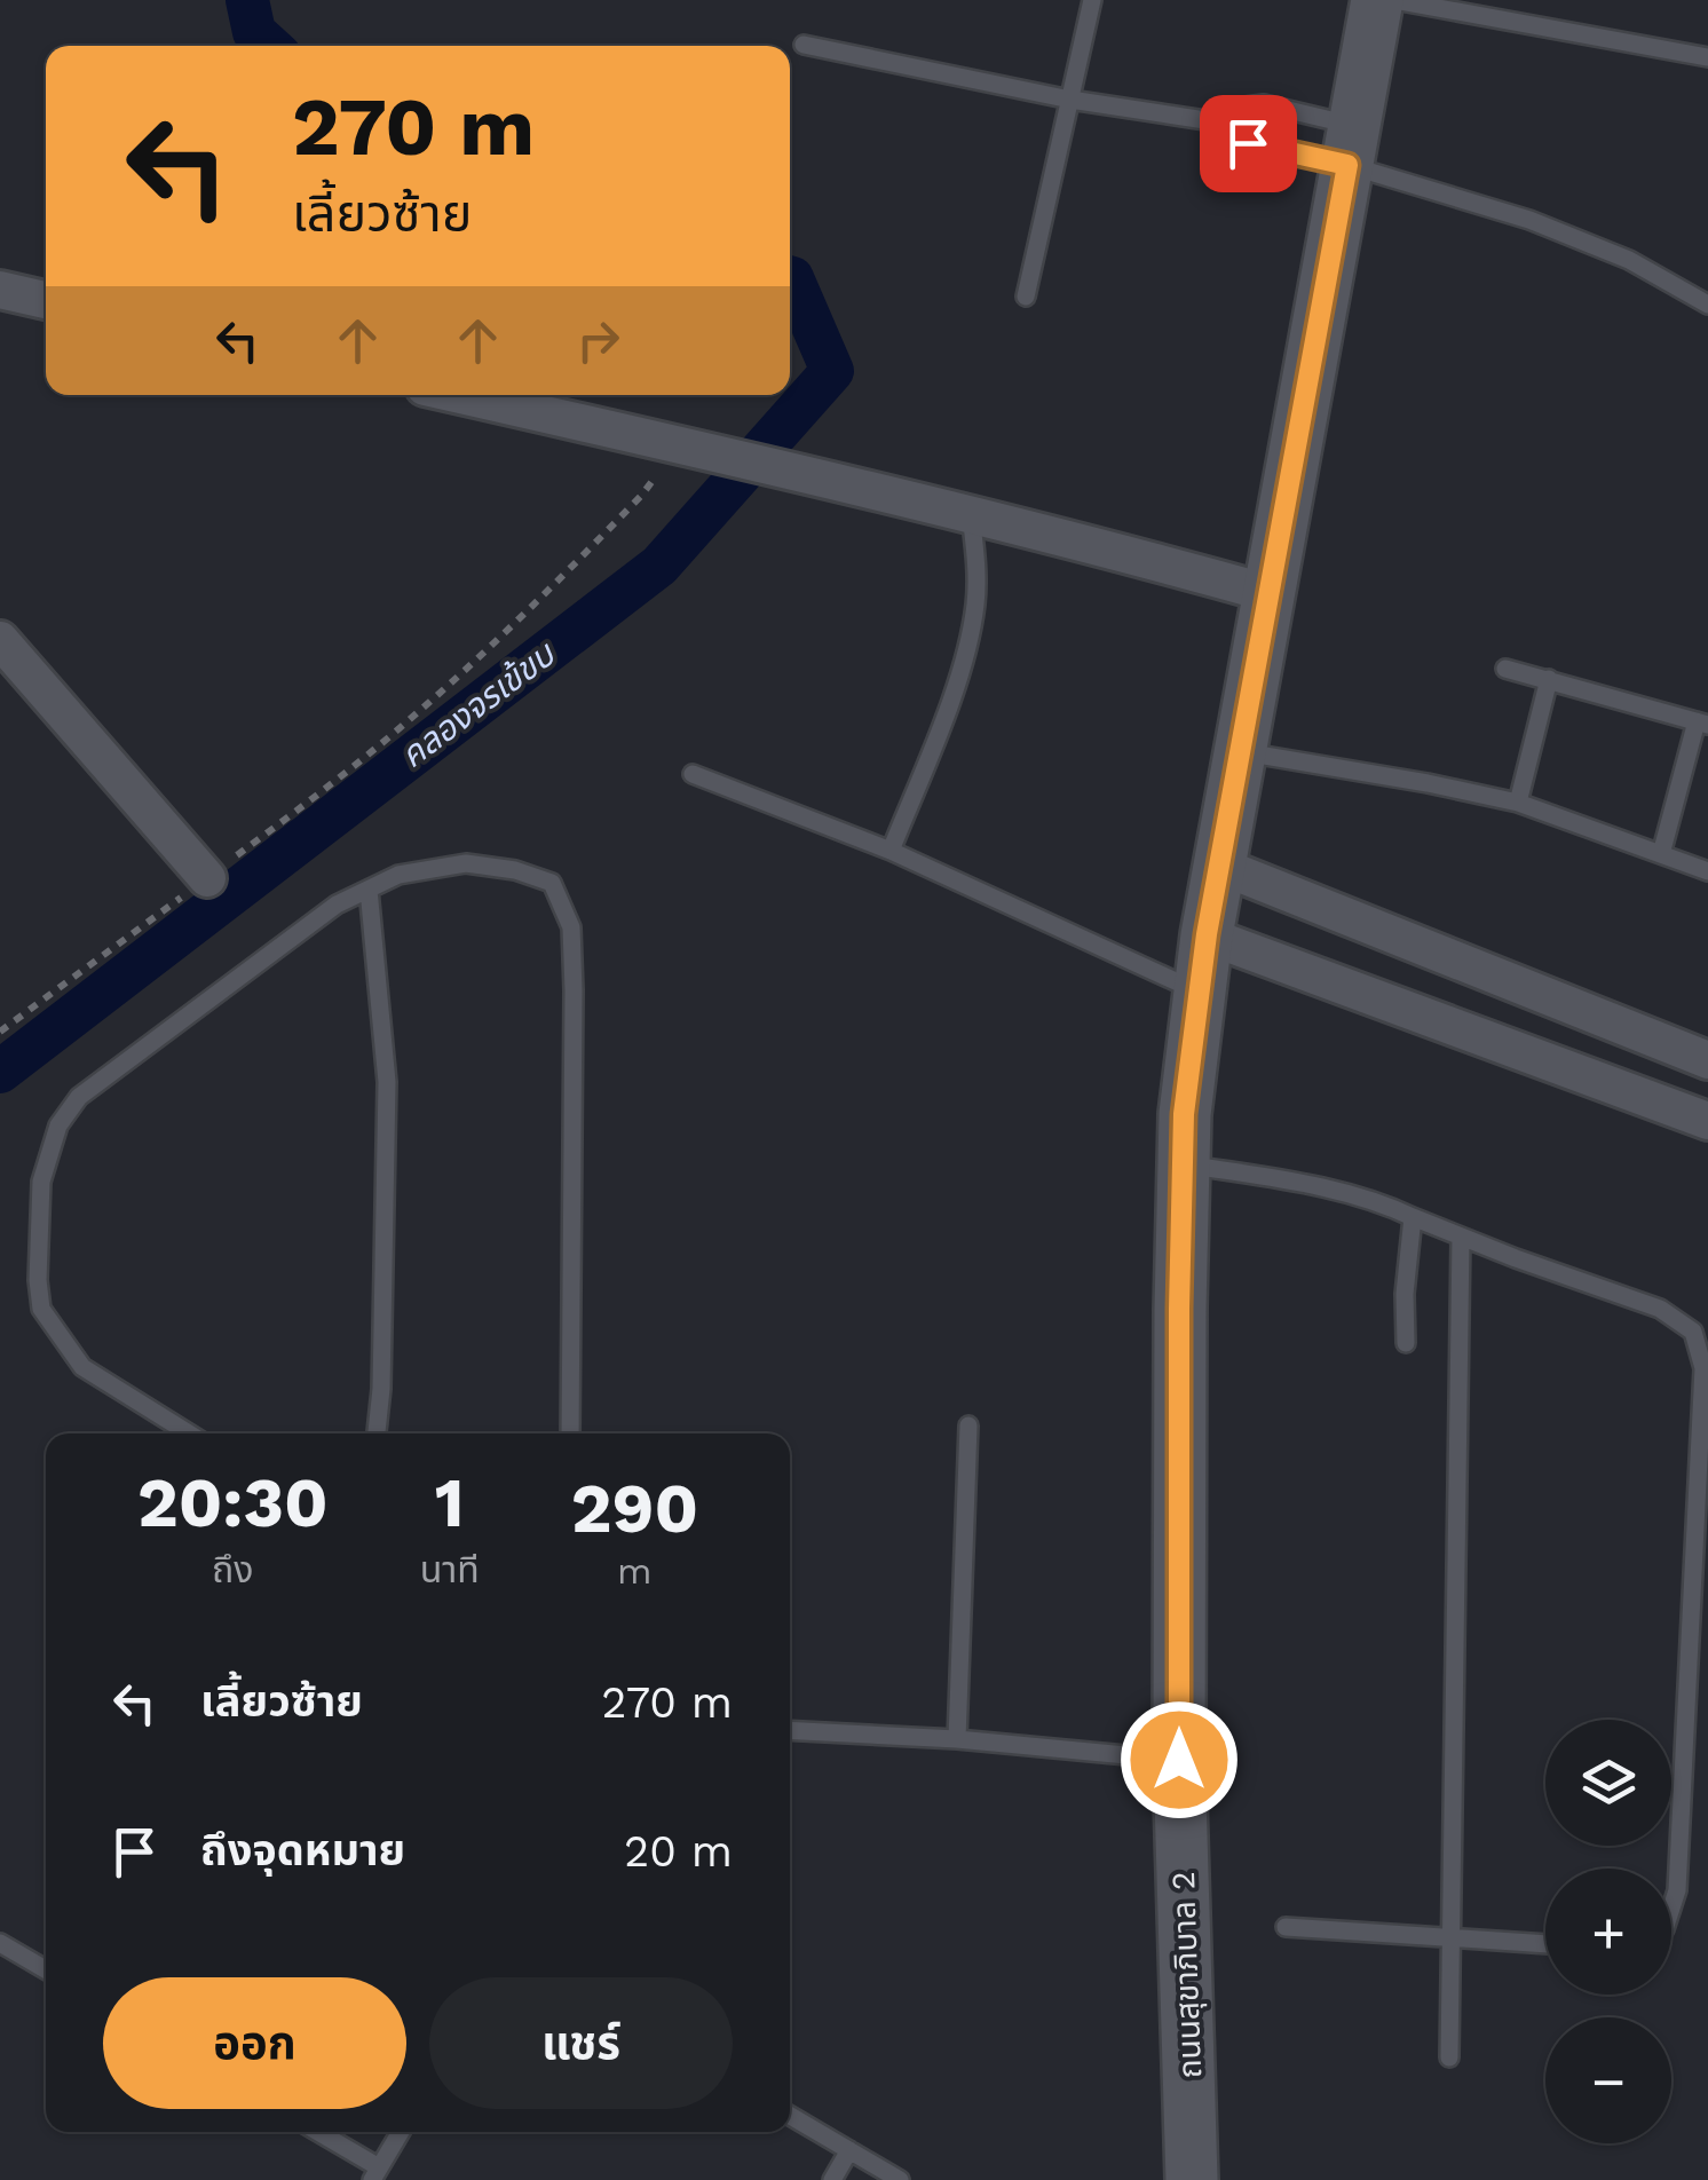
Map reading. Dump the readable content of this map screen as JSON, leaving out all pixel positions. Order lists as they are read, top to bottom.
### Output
{
  "streets": {
    "street": ["ถนนสุขาภิบาล 2"]
  },
  "water": ["คลองจรเข้ขบ"],
  "page": {
    "turn": ["270 m", "เลี้ยวซ้าย"],
    "eta": [
      "20:30",
      "ถึง",
      "1",
      "นาที",
      "290",
      "m"
    ],
    "list": [
      {
        "name": "เลี้ยวซ้าย",
        "value": "270 m"
      },
      {
        "name": "ถึงจุดหมาย",
        "value": "20 m"
      }
    ],
    "map_buttons": ["+", "−"],
    "buttons": ["ออก", "แชร์"]
  }
}
